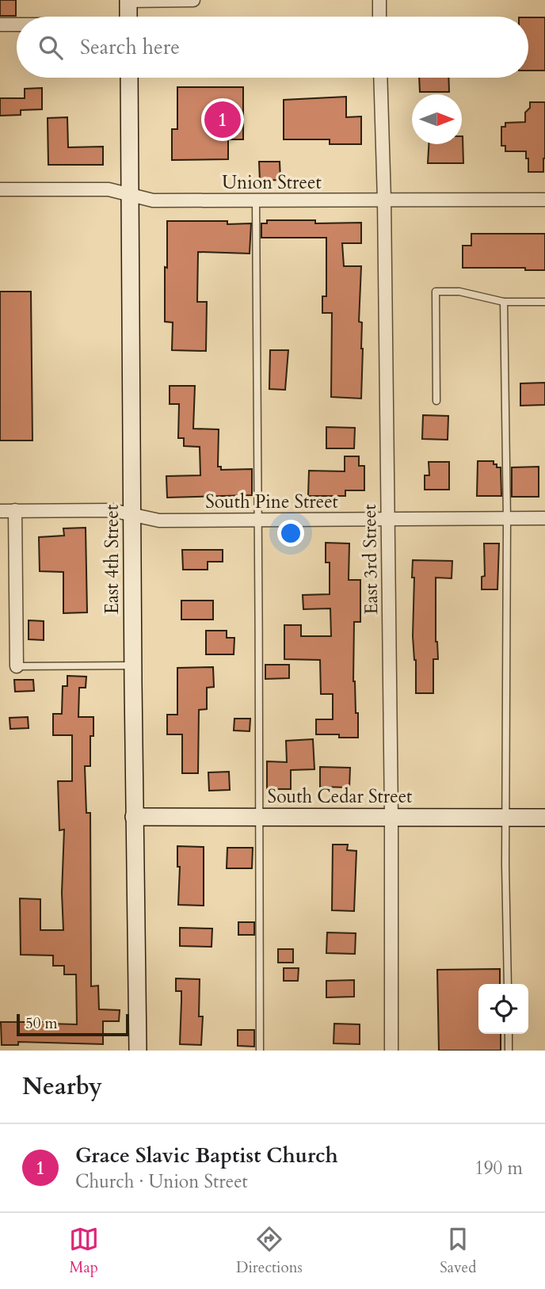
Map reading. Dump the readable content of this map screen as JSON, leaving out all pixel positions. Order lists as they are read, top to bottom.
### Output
{
  "streets": {
    "street": [
      "Union Street",
      "South Pine Street",
      "East 4th Street",
      "East 3rd Street",
      "South Cedar Street"
    ]
  },
  "crossings": [
    ["Union Street", "East 4th Street"],
    ["Union Street", "East 3rd Street"],
    ["South Pine Street", "East 4th Street"],
    ["South Pine Street", "East 3rd Street"],
    ["East 4th Street", "South Cedar Street"],
    ["East 3rd Street", "South Cedar Street"]
  ],
  "scale_bar": "50 m",
  "north": "right",
  "page": {
    "search": "Search here",
    "pins": "1",
    "scale": "50 m",
    "heading": "Nearby",
    "list": [
      {
        "mark": "1",
        "name": "Grace Slavic Baptist Church",
        "note": "Church · Union Street",
        "value": "190 m"
      }
    ],
    "nav": ["Map", "Directions", "Saved"]
  }
}
